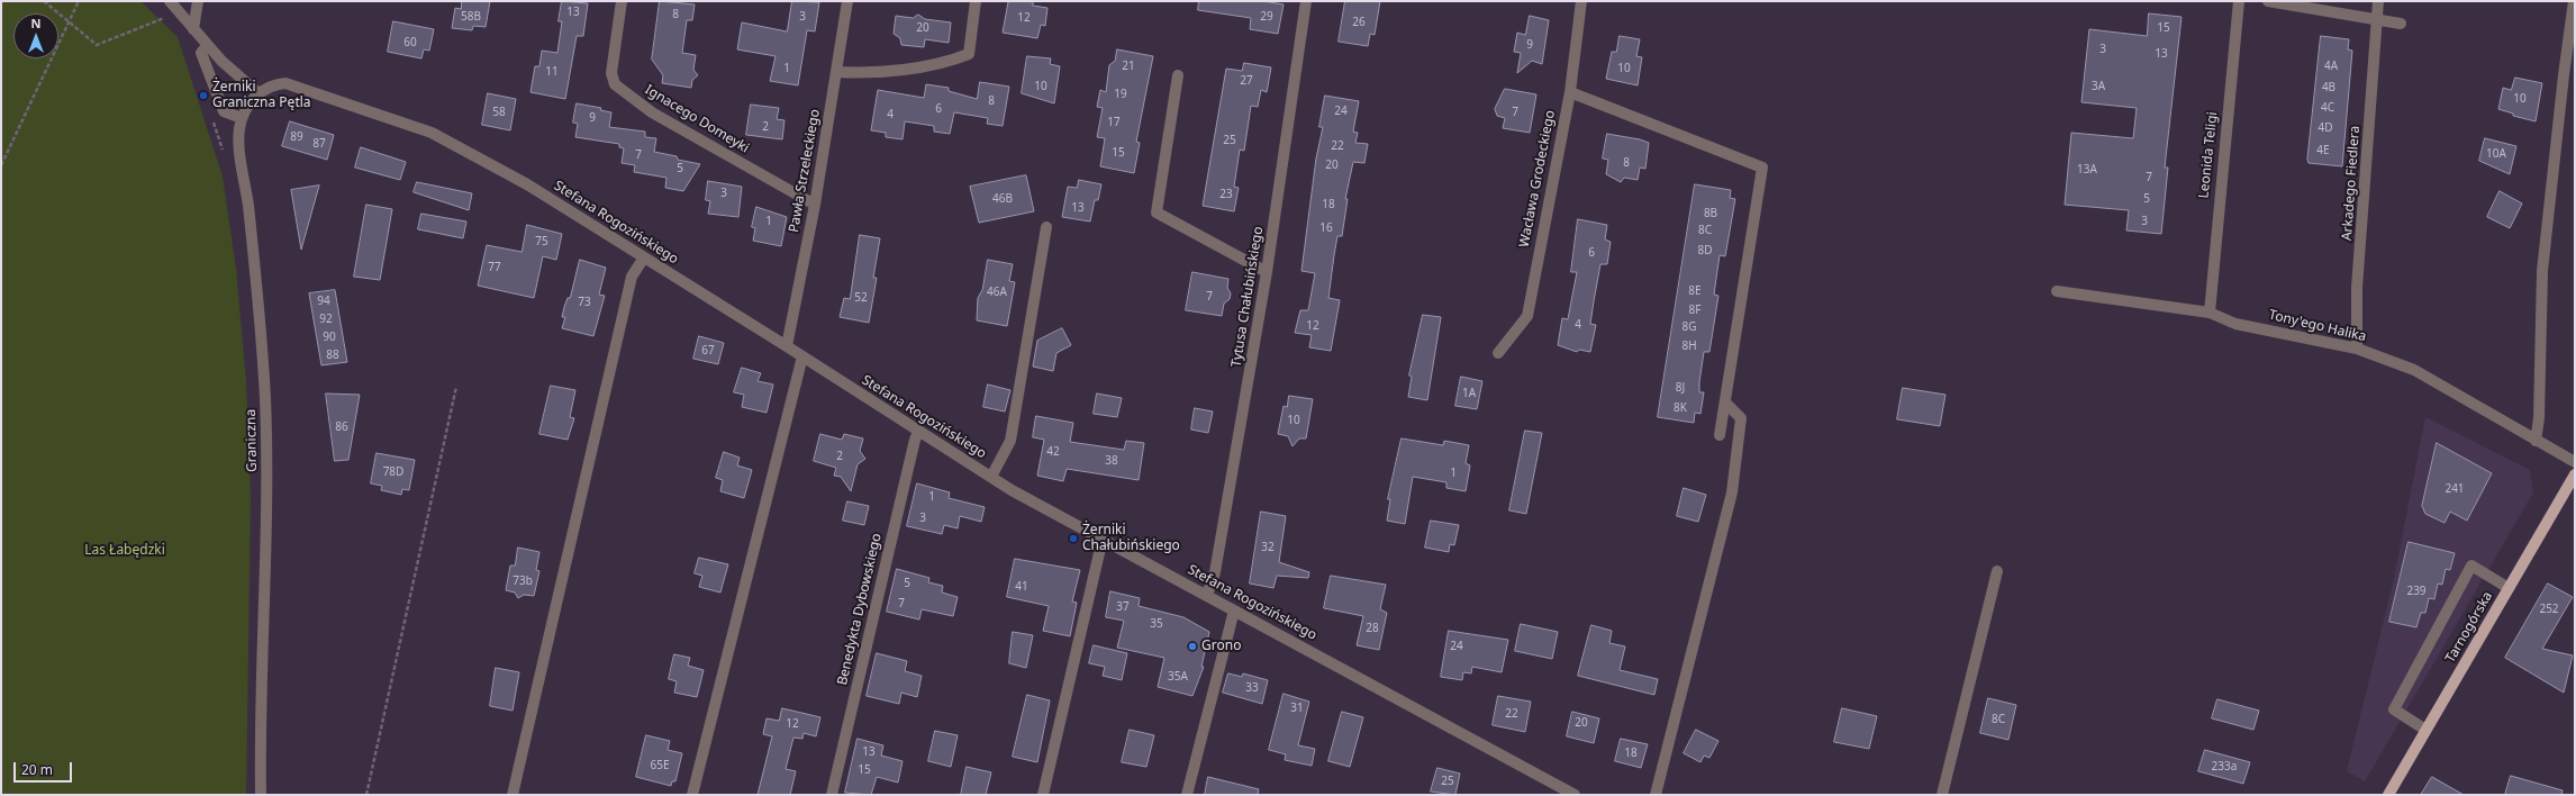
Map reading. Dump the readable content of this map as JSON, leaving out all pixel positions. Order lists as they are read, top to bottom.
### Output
{
  "streets": {
    "main road": ["Tarnogórska"],
    "street": [
      "Ignacego Domeyki",
      "Leonida Teligi",
      "Pawła Strzeleckiego",
      "Wacława Grodeckiego",
      "Arkadego Fiedlera",
      "Stefana Rogozińskiego",
      "Tytusa Chałubińskiego",
      "Tony'ego Halika",
      "Graniczna",
      "Benedykta Dybowskiego"
    ]
  },
  "crossings": [
    ["Ignacego Domeyki", "Pawła Strzeleckiego"],
    ["Leonida Teligi", "Tony'ego Halika"],
    ["Pawła Strzeleckiego", "Stefana Rogozińskiego"],
    ["Arkadego Fiedlera", "Tony'ego Halika"],
    ["Stefana Rogozińskiego", "Tytusa Chałubińskiego"],
    ["Stefana Rogozińskiego", "Graniczna"],
    ["Stefana Rogozińskiego", "Benedykta Dybowskiego"]
  ],
  "parks": ["Las Łabędzki"],
  "places": ["Żerniki Graniczna Pętla", "Żerniki Chałubińskiego", "Grono"],
  "house_numbers": [
    "13",
    "8",
    "58B",
    "3",
    "29",
    "12",
    "26",
    "20",
    "15",
    "60",
    "9",
    "3",
    "13",
    "21",
    "4A",
    "1",
    "10",
    "11",
    "27",
    "10",
    "3A",
    "4B",
    "19",
    "10",
    "8",
    "4C",
    "6",
    "24",
    "58",
    "7",
    "4",
    "9",
    "17",
    "2",
    "4D",
    "89",
    "25",
    "87",
    "22",
    "4E",
    "15",
    "10A",
    "7",
    "8",
    "20",
    "5",
    "13A",
    "7",
    "3",
    "23",
    "46B",
    "5",
    "18",
    "13",
    "8B",
    "1",
    "3",
    "16",
    "8C",
    "75",
    "8D",
    "6",
    "77",
    "8E",
    "46A",
    "7",
    "52",
    "94",
    "73",
    "8F",
    "92",
    "4",
    "12",
    "8G",
    "90",
    "8H",
    "67",
    "88",
    "8J",
    "1A",
    "8K",
    "10",
    "86",
    "42",
    "2",
    "38",
    "78D",
    "1",
    "241",
    "1",
    "3",
    "32",
    "73b",
    "5",
    "41",
    "239",
    "7",
    "37",
    "252",
    "35",
    "28",
    "24",
    "35A",
    "33",
    "31",
    "22",
    "8C",
    "20",
    "12",
    "13",
    "18",
    "65E",
    "233a",
    "15",
    "25"
  ],
  "scale_bar": "20 m",
  "north": "top"
}
